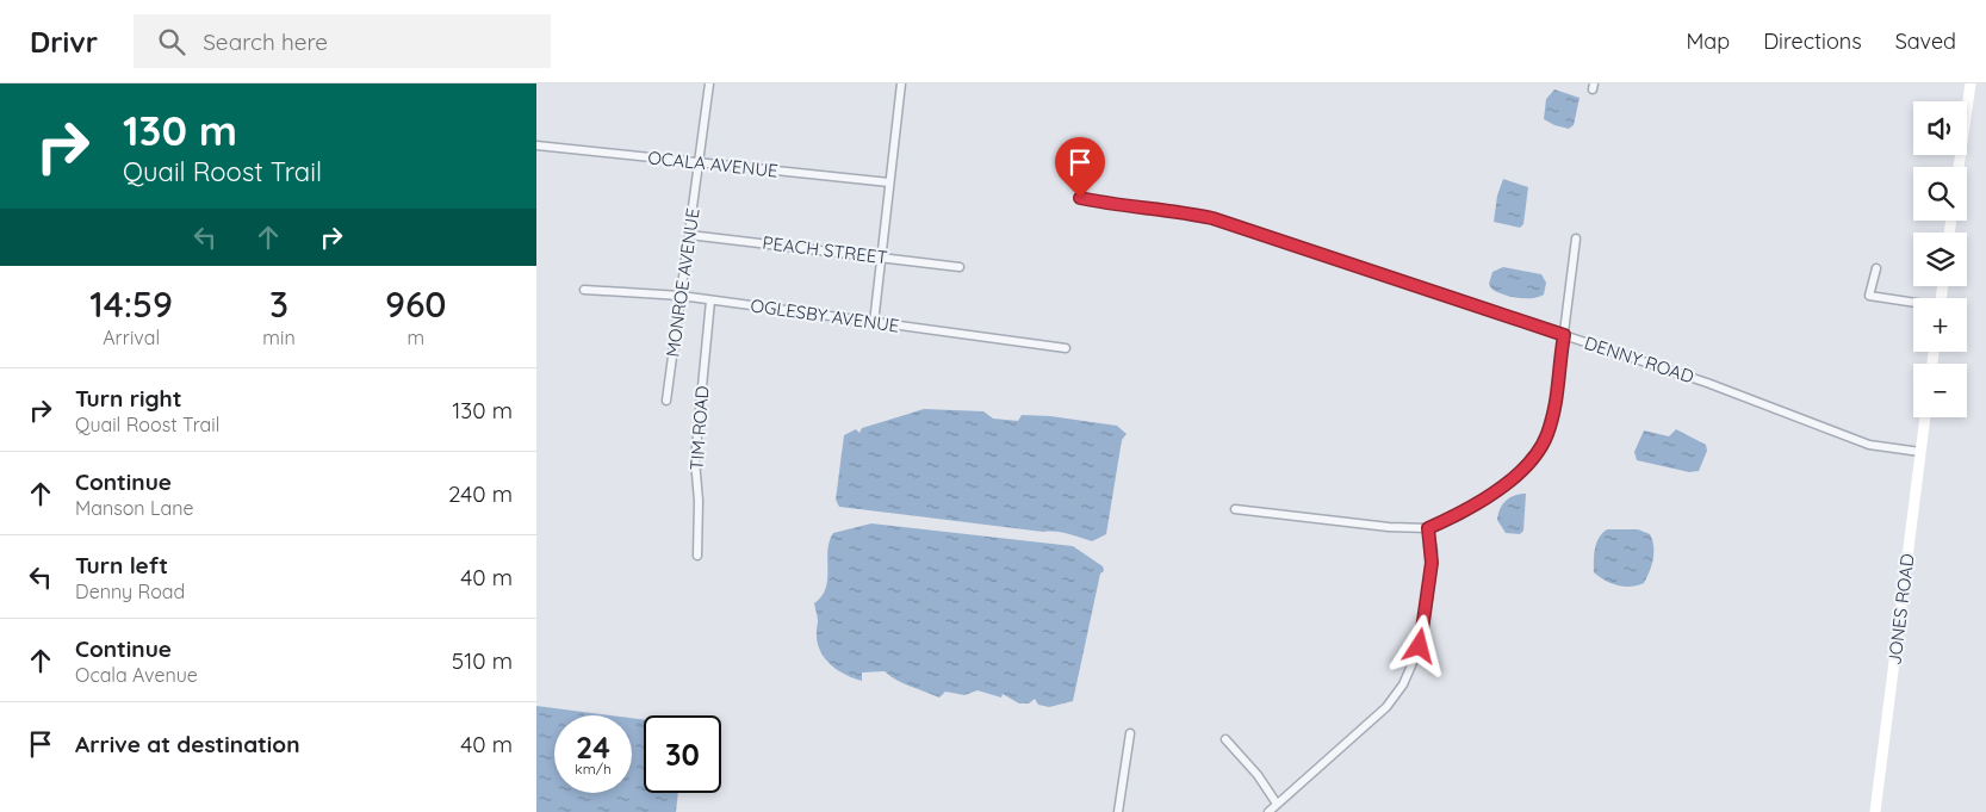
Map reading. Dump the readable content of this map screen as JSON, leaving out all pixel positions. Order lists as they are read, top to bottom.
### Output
{
  "streets": {
    "street": [
      "OCALA AVENUE",
      "PEACH STREET",
      "MONROE AVENUE",
      "OGLESBY AVENUE",
      "DENNY ROAD",
      "TIM ROAD",
      "JONES ROAD"
    ]
  },
  "crossings": [
    ["OCALA AVENUE", "MONROE AVENUE"],
    ["PEACH STREET", "MONROE AVENUE"],
    ["MONROE AVENUE", "OGLESBY AVENUE"],
    ["OGLESBY AVENUE", "TIM ROAD"],
    ["DENNY ROAD", "JONES ROAD"]
  ],
  "page": {
    "header": "Drivr",
    "search": "Search here",
    "nav": ["Map", "Directions", "Saved"],
    "turn": ["130 m", "Quail Roost Trail"],
    "map_buttons": ["+", "−"],
    "eta": [
      "14:59",
      "Arrival",
      "3",
      "min",
      "960",
      "m"
    ],
    "list": [
      {
        "name": "Turn right",
        "note": "Quail Roost Trail",
        "value": "130 m"
      },
      {
        "name": "Continue",
        "note": "Manson Lane",
        "value": "240 m"
      },
      {
        "name": "Turn left",
        "note": "Denny Road",
        "value": "40 m"
      },
      {
        "name": "Continue",
        "note": "Ocala Avenue",
        "value": "510 m"
      },
      {
        "name": "Arrive at destination",
        "value": "40 m"
      }
    ],
    "speed": "24 km/h",
    "limit": "30"
  }
}
